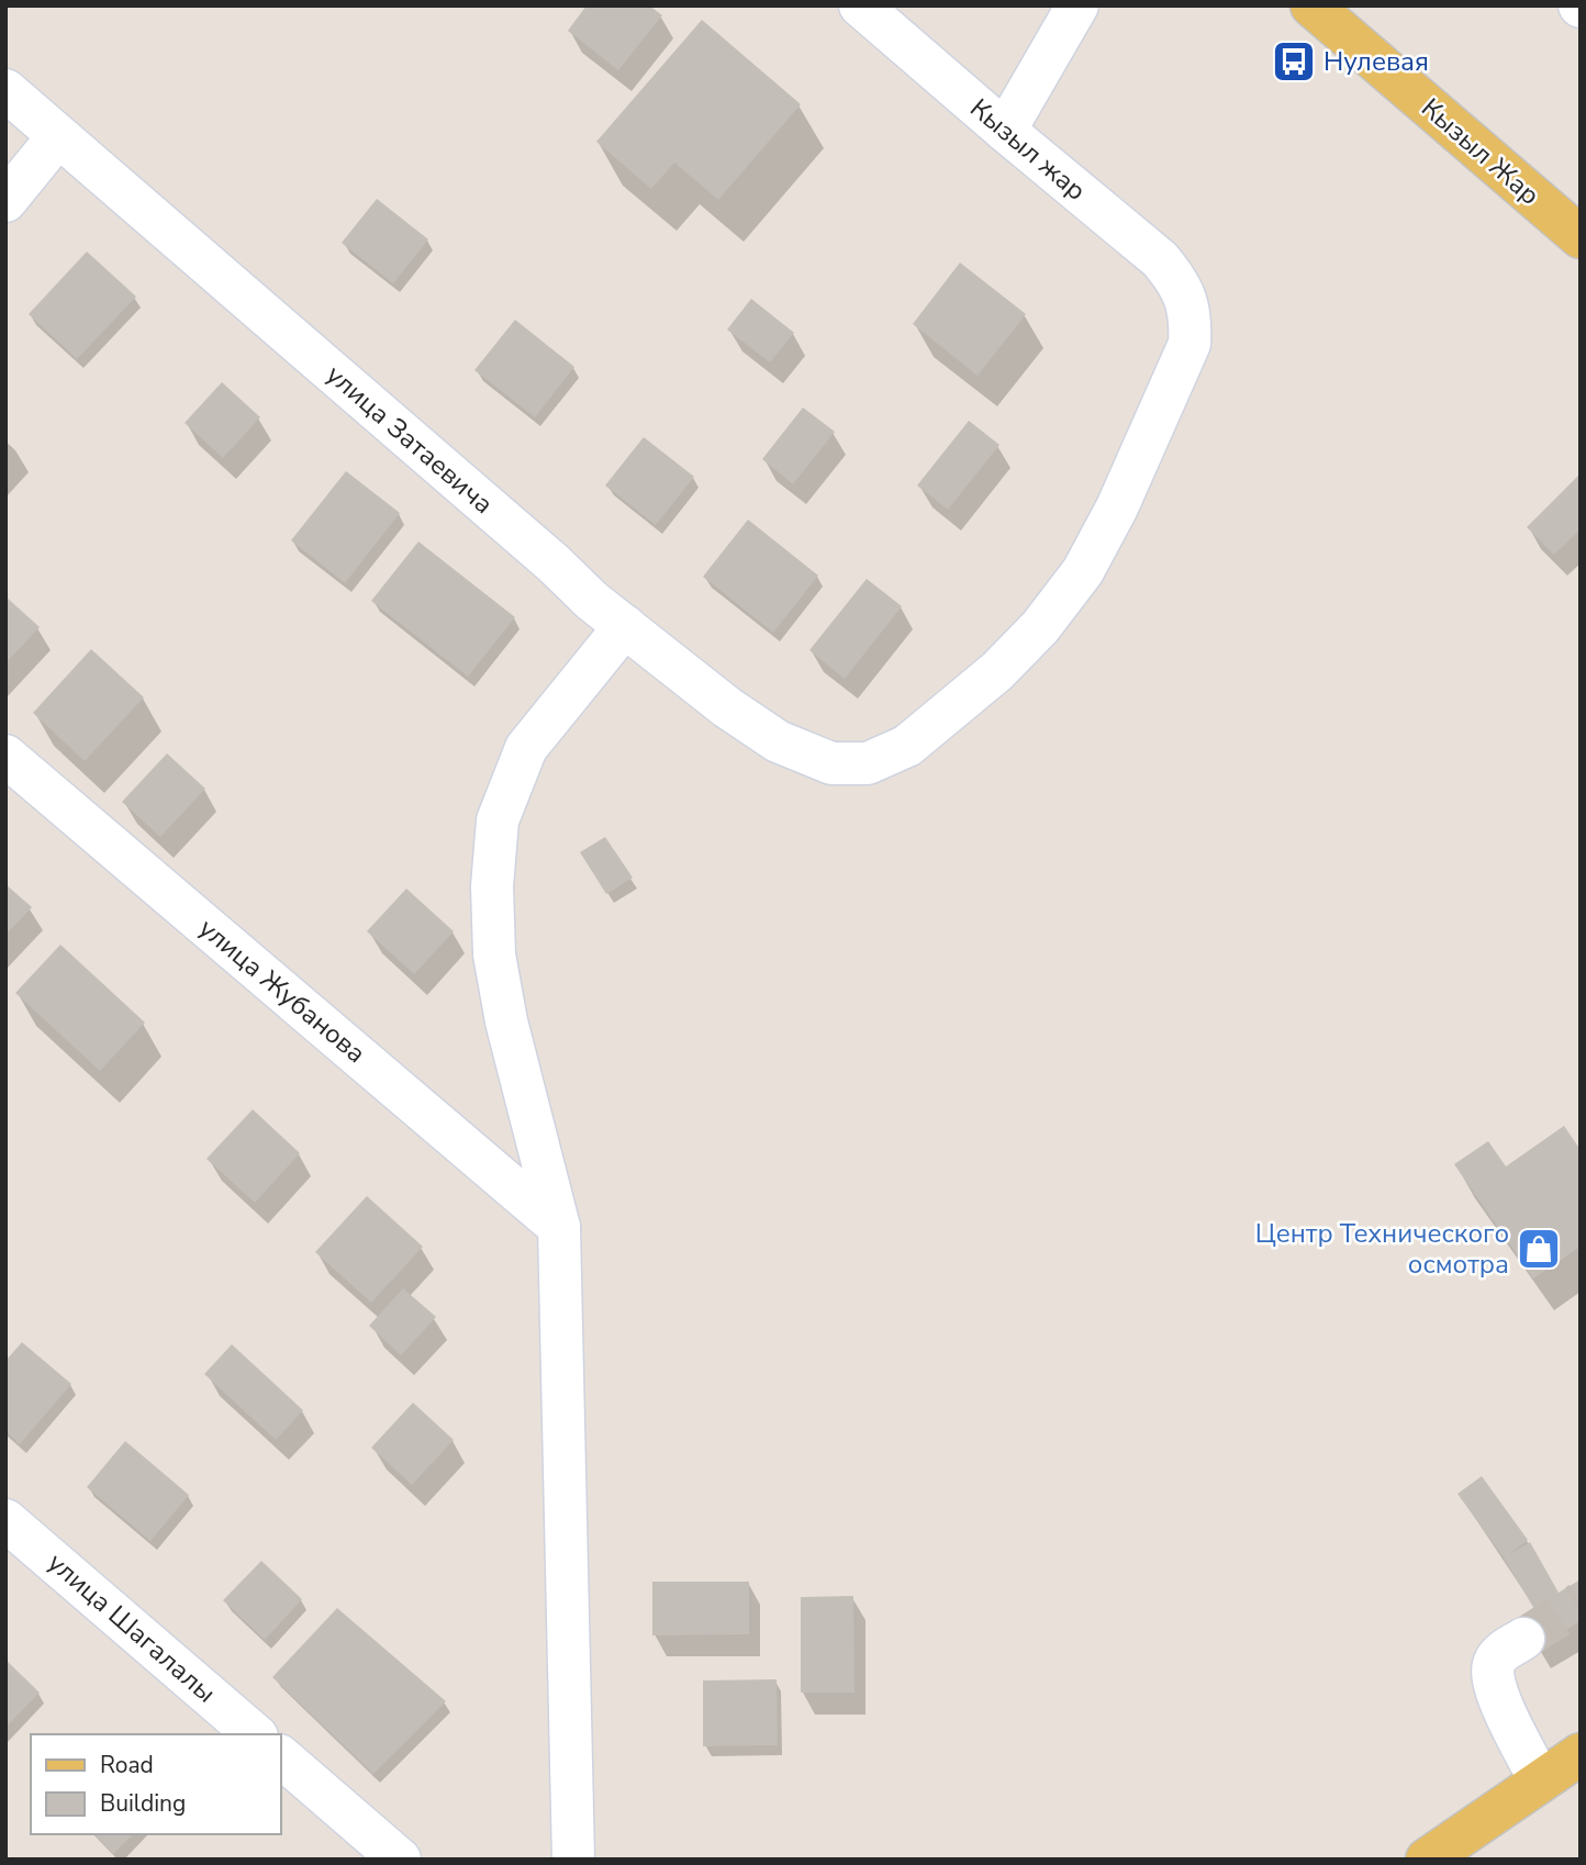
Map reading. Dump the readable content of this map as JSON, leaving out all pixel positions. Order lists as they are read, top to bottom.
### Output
{
  "streets": {
    "main road": ["Кызыл Жар"],
    "street": [
      "Кызыл жар",
      "улица Затаевича",
      "улица Жубанова",
      "улица Шагалалы"
    ]
  },
  "crossings": [
    ["Кызыл жар", "улица Затаевича"]
  ],
  "places": {
    "bus stop": ["Нулевая"],
    "shop": ["Центр Технического осмотра"]
  },
  "legend": ["Road", "Building"]
}
